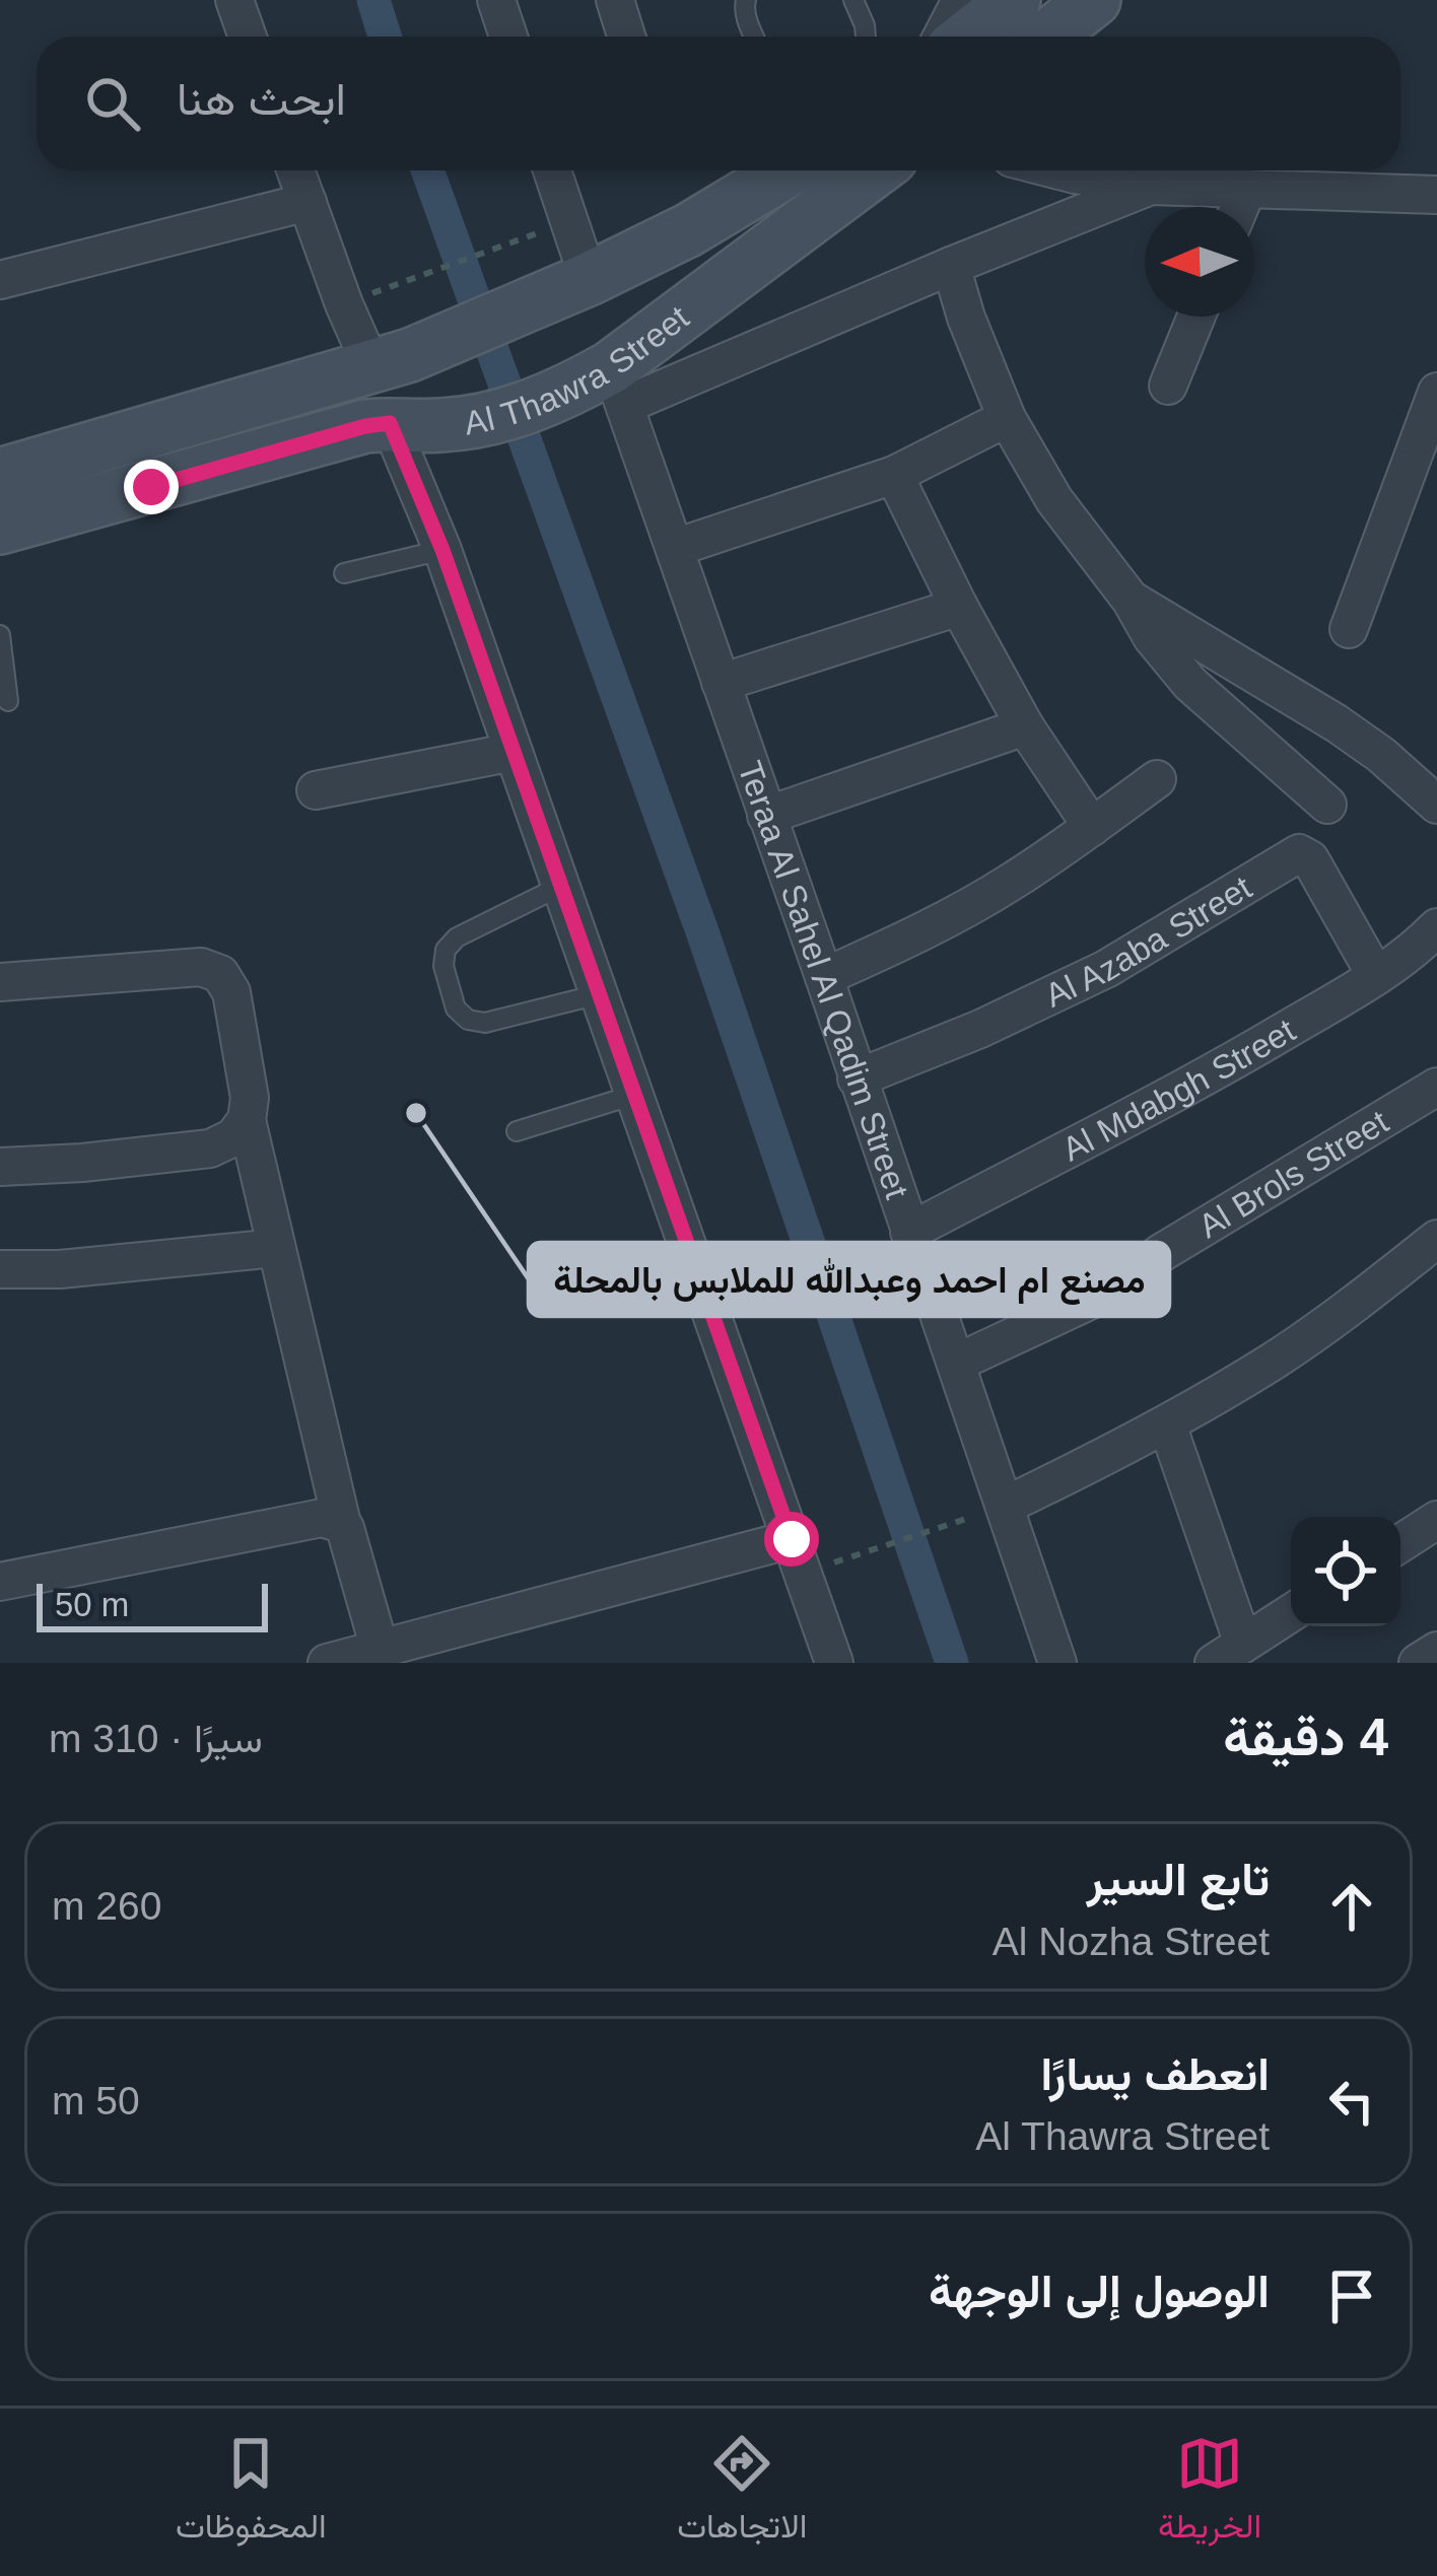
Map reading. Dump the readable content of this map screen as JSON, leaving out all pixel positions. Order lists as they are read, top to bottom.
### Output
{
  "streets": {
    "main road": ["Al Thawra Street"],
    "street": [
      "Al Azaba Street",
      "Teraa Al Sahel Al Qadim Street",
      "Al Mdabgh Street",
      "Al Brols Street"
    ]
  },
  "crossings": [
    ["Al Thawra Street", "Teraa Al Sahel Al Qadim Street"],
    ["Al Azaba Street", "Teraa Al Sahel Al Qadim Street"],
    ["Al Azaba Street", "Al Mdabgh Street"],
    ["Teraa Al Sahel Al Qadim Street", "Al Mdabgh Street"],
    ["Teraa Al Sahel Al Qadim Street", "Al Brols Street"]
  ],
  "places": ["مصنع ام احمد وعبدالله للملابس بالمحلة"],
  "scale_bar": "50 m",
  "north": "left",
  "page": {
    "search": "ابحث هنا",
    "scale": "50 m",
    "heading": ["4 دقيقة", "سيرًا · 310 m"],
    "list": [
      ["تابع السير", "Al Nozha Street", "260 m"],
      ["انعطف يسارًا", "Al Thawra Street", "50 m"],
      "الوصول إلى الوجهة"
    ],
    "nav": ["الخريطة", "الاتجاهات", "المحفوظات"]
  }
}
